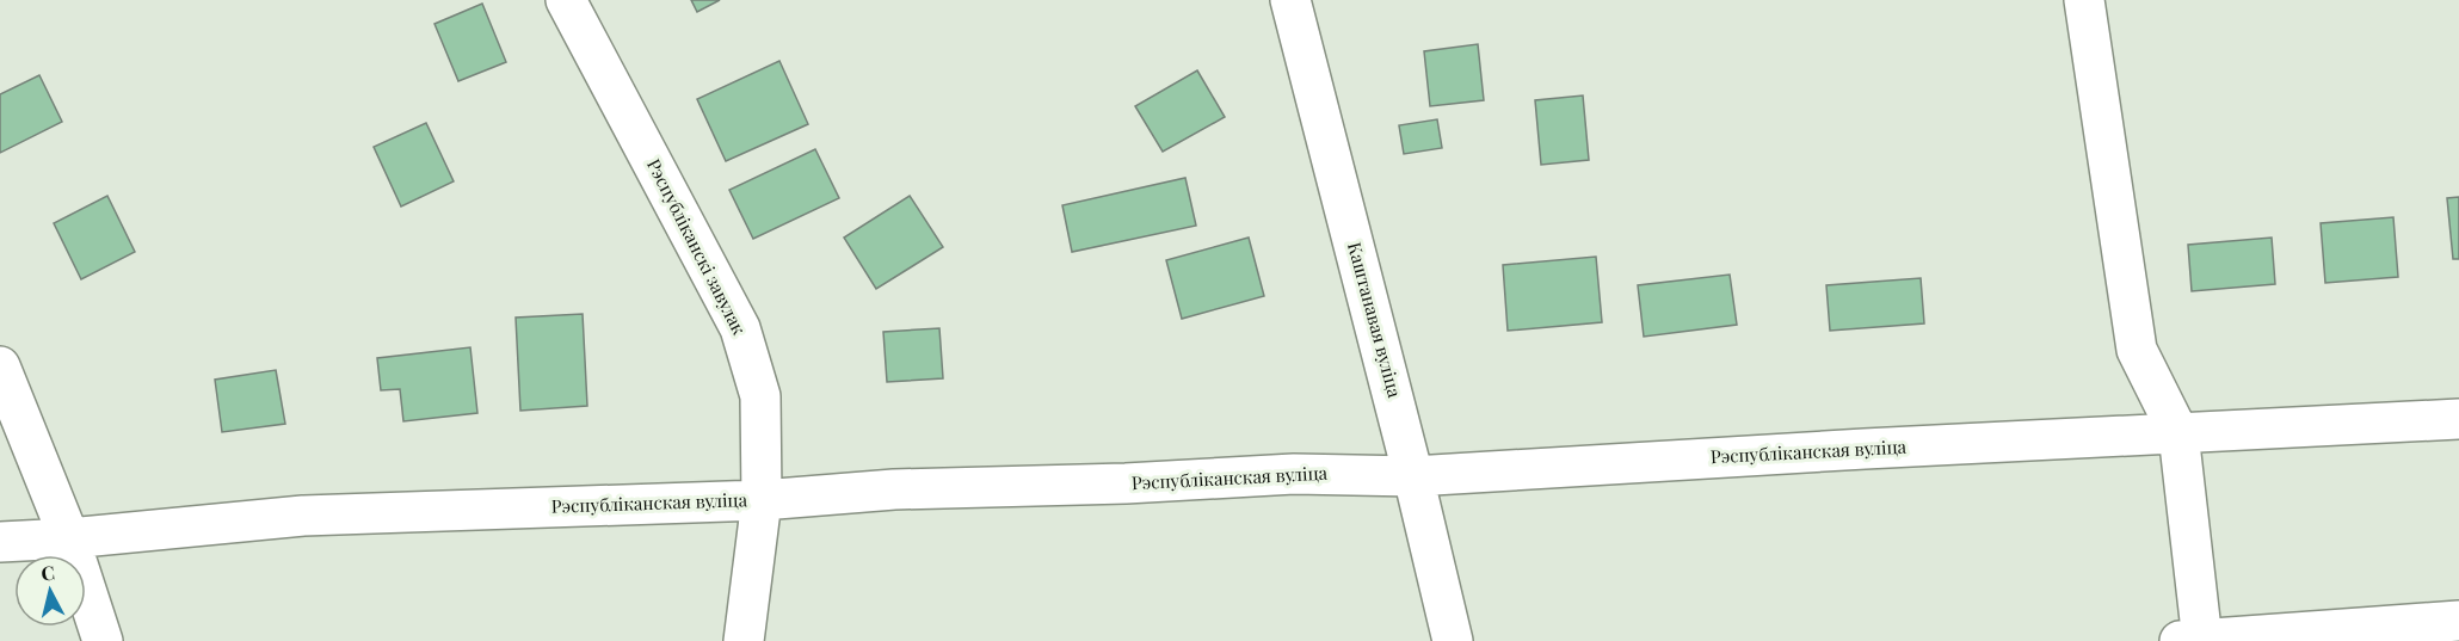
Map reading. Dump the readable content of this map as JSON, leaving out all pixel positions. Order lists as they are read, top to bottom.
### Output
{
  "streets": {
    "street": ["Рэспубліканскі завулак", "Каштанавая вуліца", "Рэспубліканская вуліца"]
  },
  "crossings": [
    ["Рэспубліканскі завулак", "Рэспубліканская вуліца"],
    ["Каштанавая вуліца", "Рэспубліканская вуліца"]
  ],
  "north": "top"
}
